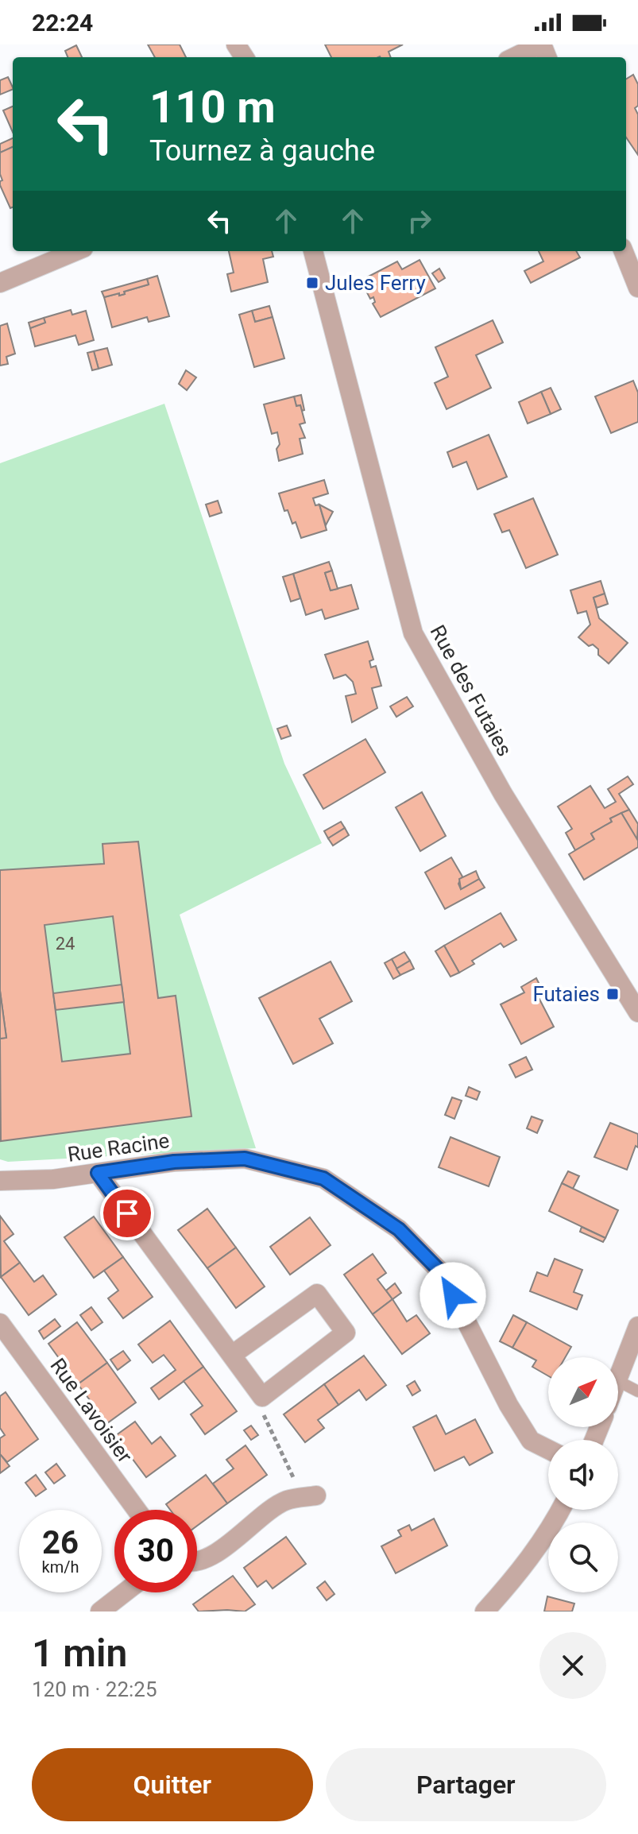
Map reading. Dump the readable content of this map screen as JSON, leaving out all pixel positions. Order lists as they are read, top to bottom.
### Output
{
  "streets": {
    "street": ["Rue des Futaies", "Rue Racine", "Rue Lavoisier"]
  },
  "places": {
    "transit": ["Jules Ferry", "Futaies"]
  },
  "house_numbers": ["24"],
  "north": "top right",
  "page": {
    "status": "22:24",
    "turn": ["110 m", "Tournez à gauche"],
    "speed": "26 km/h",
    "limit": "30",
    "heading": ["1 min", "120 m · 22:25"],
    "buttons": ["Quitter", "Partager"]
  }
}
